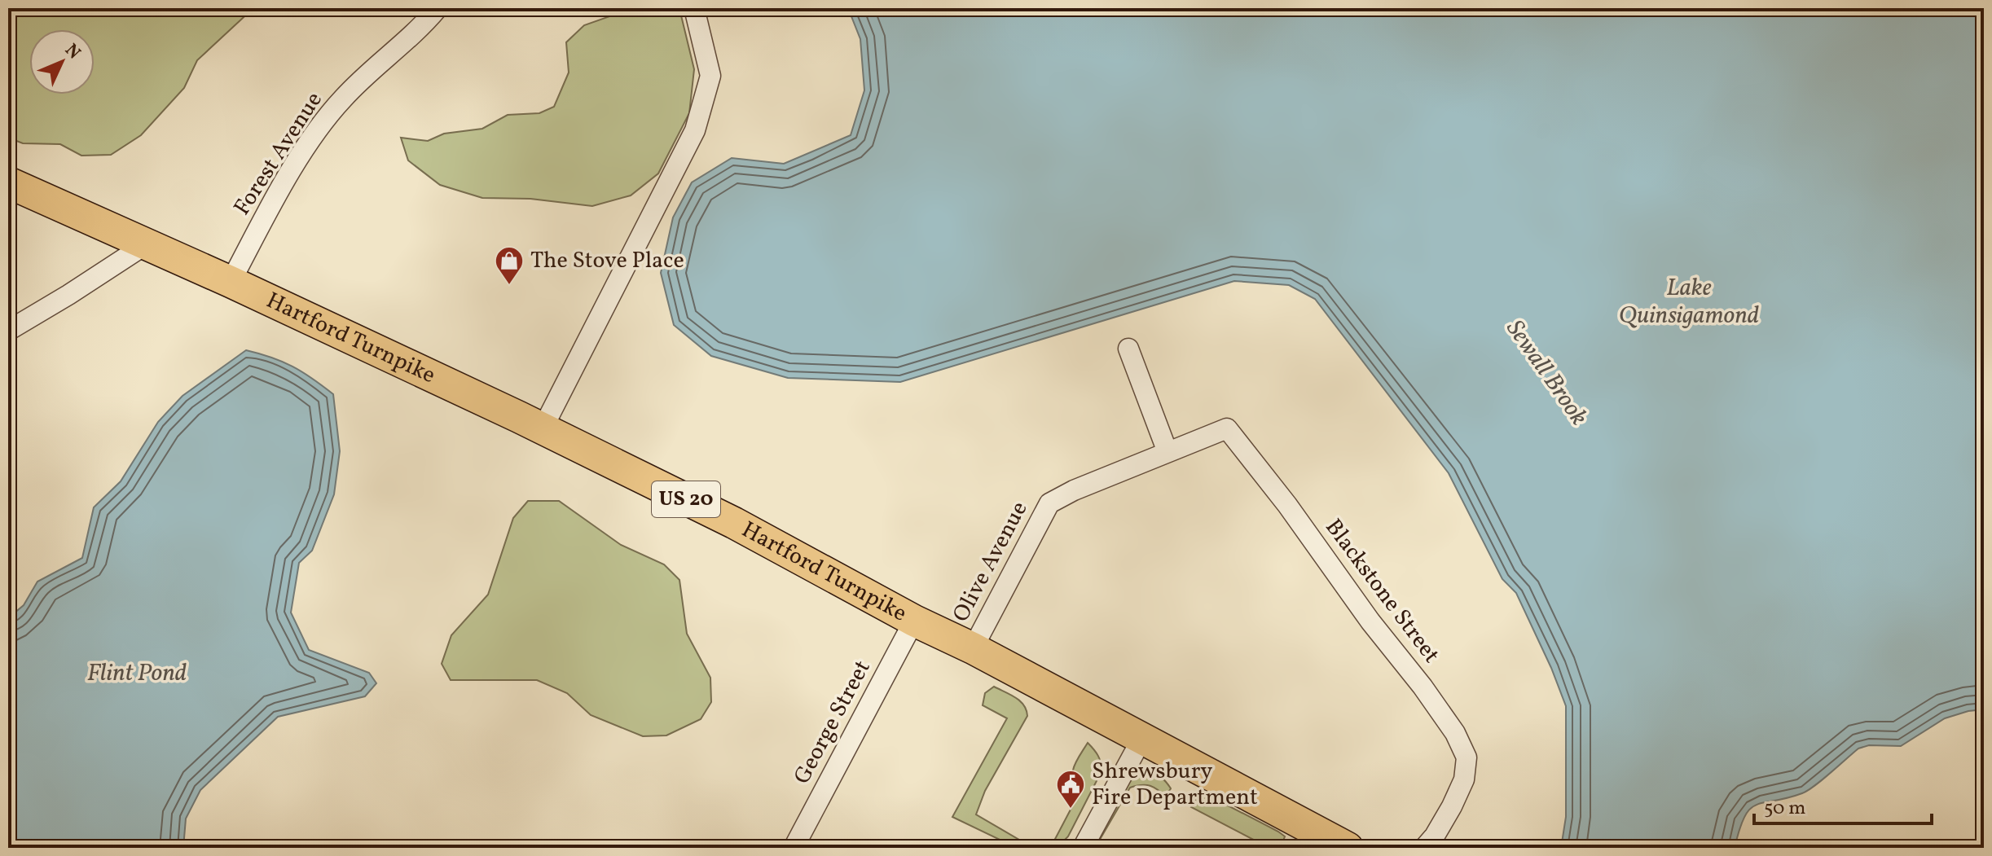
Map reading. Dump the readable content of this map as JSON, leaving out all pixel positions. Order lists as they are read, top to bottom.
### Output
{
  "streets": {
    "main road": ["Hartford Turnpike", "US 20"],
    "street": [
      "Forest Avenue",
      "Olive Avenue",
      "Blackstone Street",
      "George Street"
    ]
  },
  "crossings": [
    ["Forest Avenue", "Hartford Turnpike"],
    ["Hartford Turnpike", "Olive Avenue"],
    ["Hartford Turnpike", "George Street"],
    ["Olive Avenue", "Blackstone Street"]
  ],
  "water": ["Lake Quinsigamond", "Sewall Brook", "Flint Pond"],
  "places": {
    "shop": ["The Stove Place"],
    "public building": ["Shrewsbury Fire Department"]
  },
  "scale_bar": "50 m",
  "north": "top right"
}
